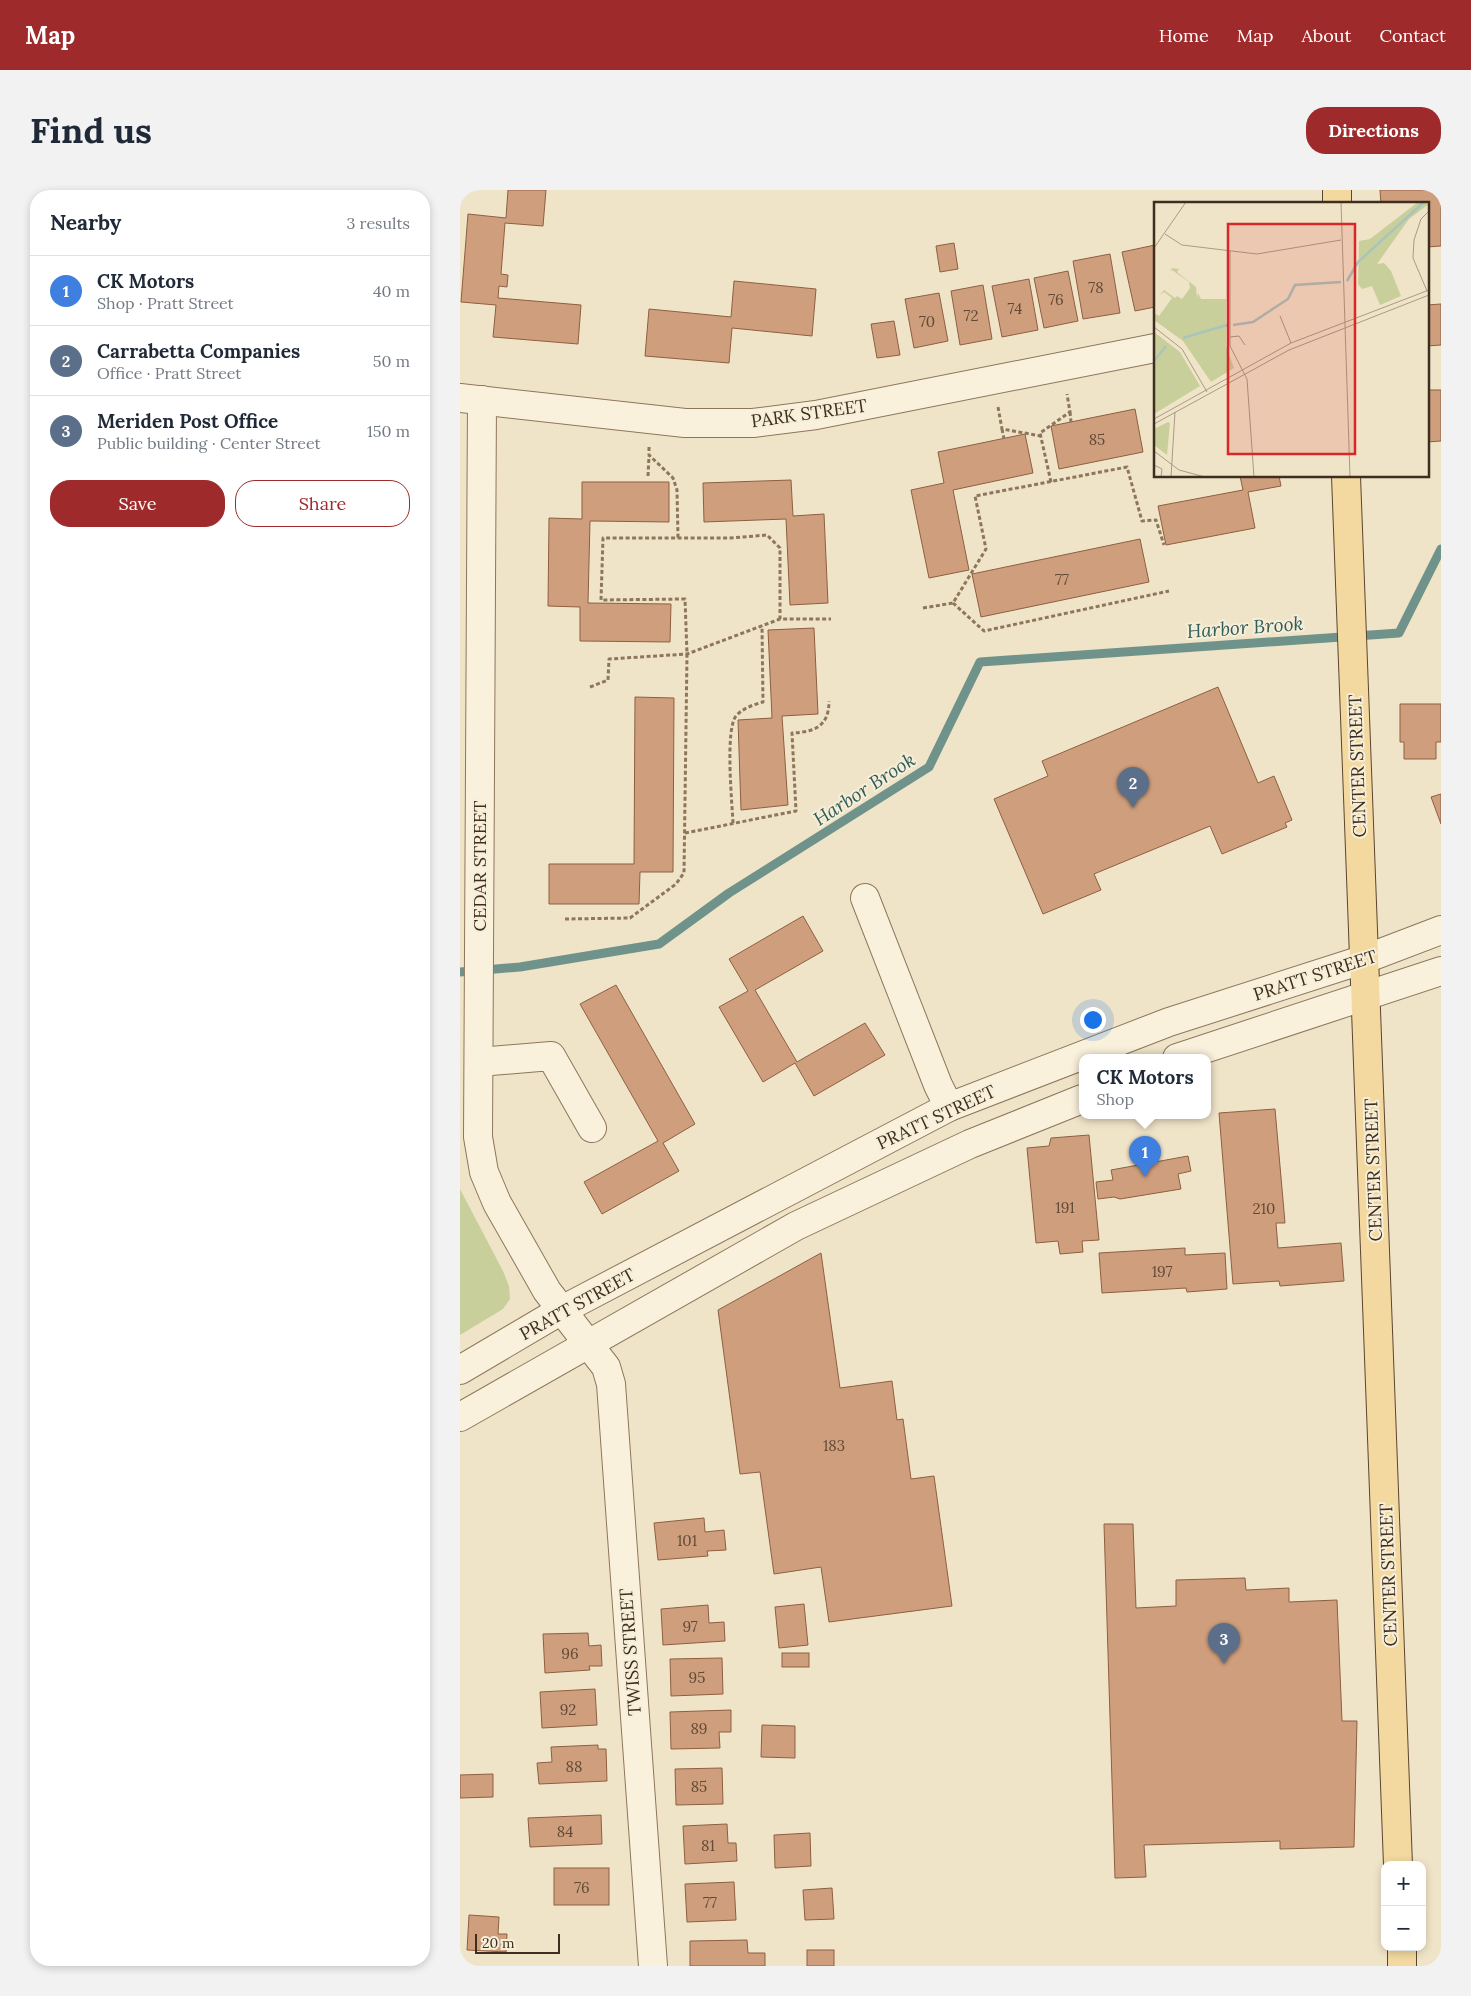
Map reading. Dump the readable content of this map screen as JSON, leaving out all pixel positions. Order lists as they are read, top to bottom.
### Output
{
  "streets": {
    "main road": ["CENTER STREET"],
    "street": [
      "PARK STREET",
      "CEDAR STREET",
      "PRATT STREET",
      "TWISS STREET"
    ]
  },
  "crossings": [
    ["PARK STREET", "CEDAR STREET"],
    ["CENTER STREET", "PRATT STREET"],
    ["CEDAR STREET", "PRATT STREET"],
    ["CEDAR STREET", "TWISS STREET"],
    ["PRATT STREET", "TWISS STREET"]
  ],
  "water": ["Harbor Brook"],
  "house_numbers": [
    "78",
    "76",
    "74",
    "72",
    "70",
    "85",
    "77",
    "191",
    "210",
    "197",
    "183",
    "101",
    "97",
    "96",
    "95",
    "92",
    "89",
    "88",
    "85",
    "84",
    "81",
    "76",
    "77"
  ],
  "scale_bar": "20 m",
  "page": {
    "header": "Map",
    "nav": [
      "Home",
      "Map",
      "About",
      "Contact"
    ],
    "buttons": [
      "Directions",
      ["Save", "Share"]
    ],
    "title": "Find us",
    "heading": ["Nearby", "3 results"],
    "list": [
      {
        "mark": "1",
        "name": "CK Motors",
        "note": "Shop · Pratt Street",
        "value": "40 m"
      },
      {
        "mark": "2",
        "name": "Carrabetta Companies",
        "note": "Office · Pratt Street",
        "value": "50 m"
      },
      {
        "mark": "3",
        "name": "Meriden Post Office",
        "note": "Public building · Center Street",
        "value": "150 m"
      }
    ],
    "pins": ["2", "1", "3"],
    "popup": ["CK Motors", "Shop"],
    "map_buttons": ["+", "−"],
    "scale": "20 m"
  }
}
